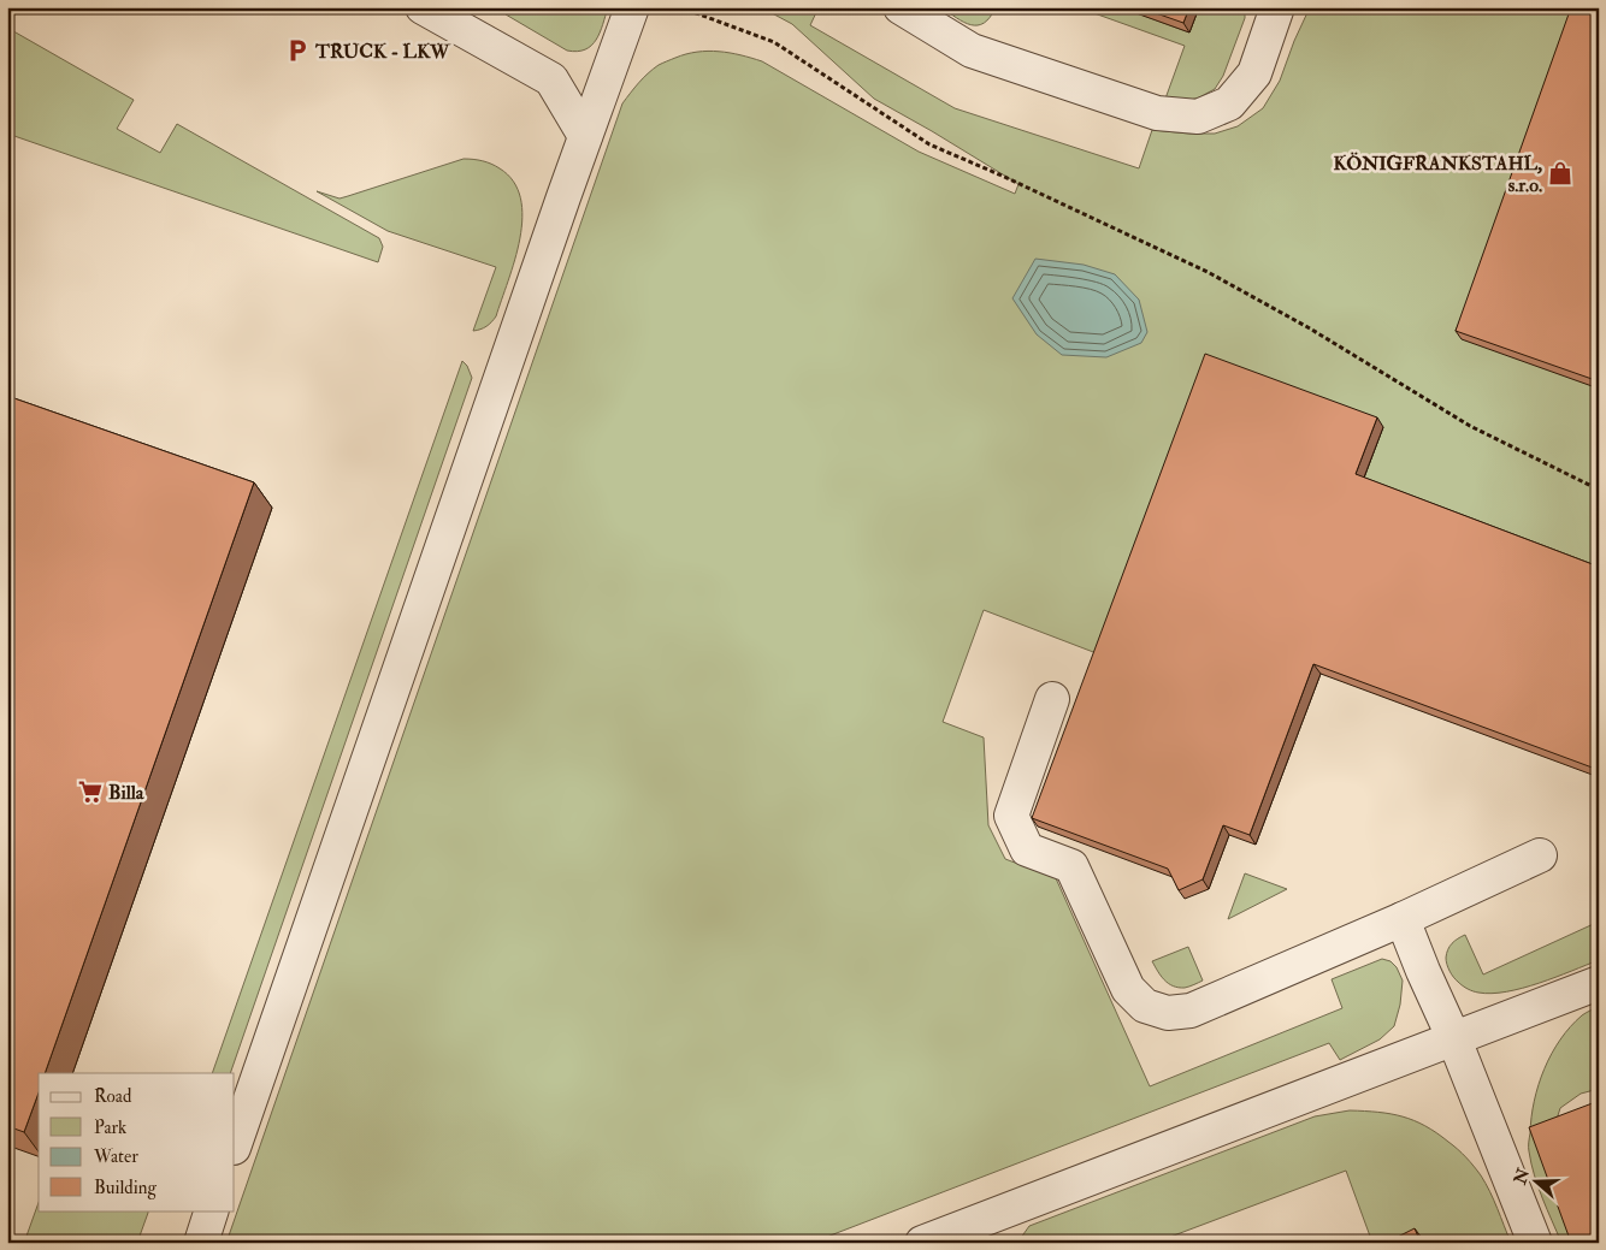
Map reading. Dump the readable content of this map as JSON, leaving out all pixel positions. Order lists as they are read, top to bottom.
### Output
{
  "places": {
    "parking": ["TRUCK - LKW"],
    "shop": ["KÖNIGFRANKSTAHL, s.r.o."],
    "supermarket": ["Billa"]
  },
  "legend": [
    "Road",
    "Park",
    "Water",
    "Building"
  ],
  "north": "left"
}
